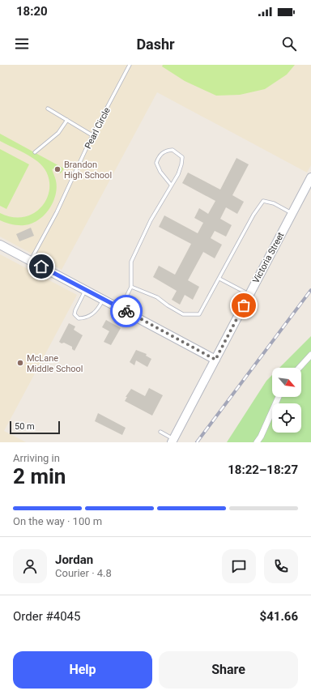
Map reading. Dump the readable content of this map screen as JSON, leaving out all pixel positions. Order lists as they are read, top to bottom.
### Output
{
  "streets": {
    "street": ["Victoria Street"],
    "lane": ["Pearl Circle"]
  },
  "places": ["Brandon High School", "McLane Middle School"],
  "scale_bar": "50 m",
  "north": "bottom right",
  "page": {
    "status": "18:20",
    "header": "Dashr",
    "scale": "50 m",
    "heading": ["2 min", "Arriving in", "18:22–18:27"],
    "panel": [
      "Jordan",
      "Courier · 4.8",
      "Order #4045",
      "$41.66"
    ],
    "bar": "On the way · 100 m",
    "buttons": ["Help", "Share"]
  }
}
